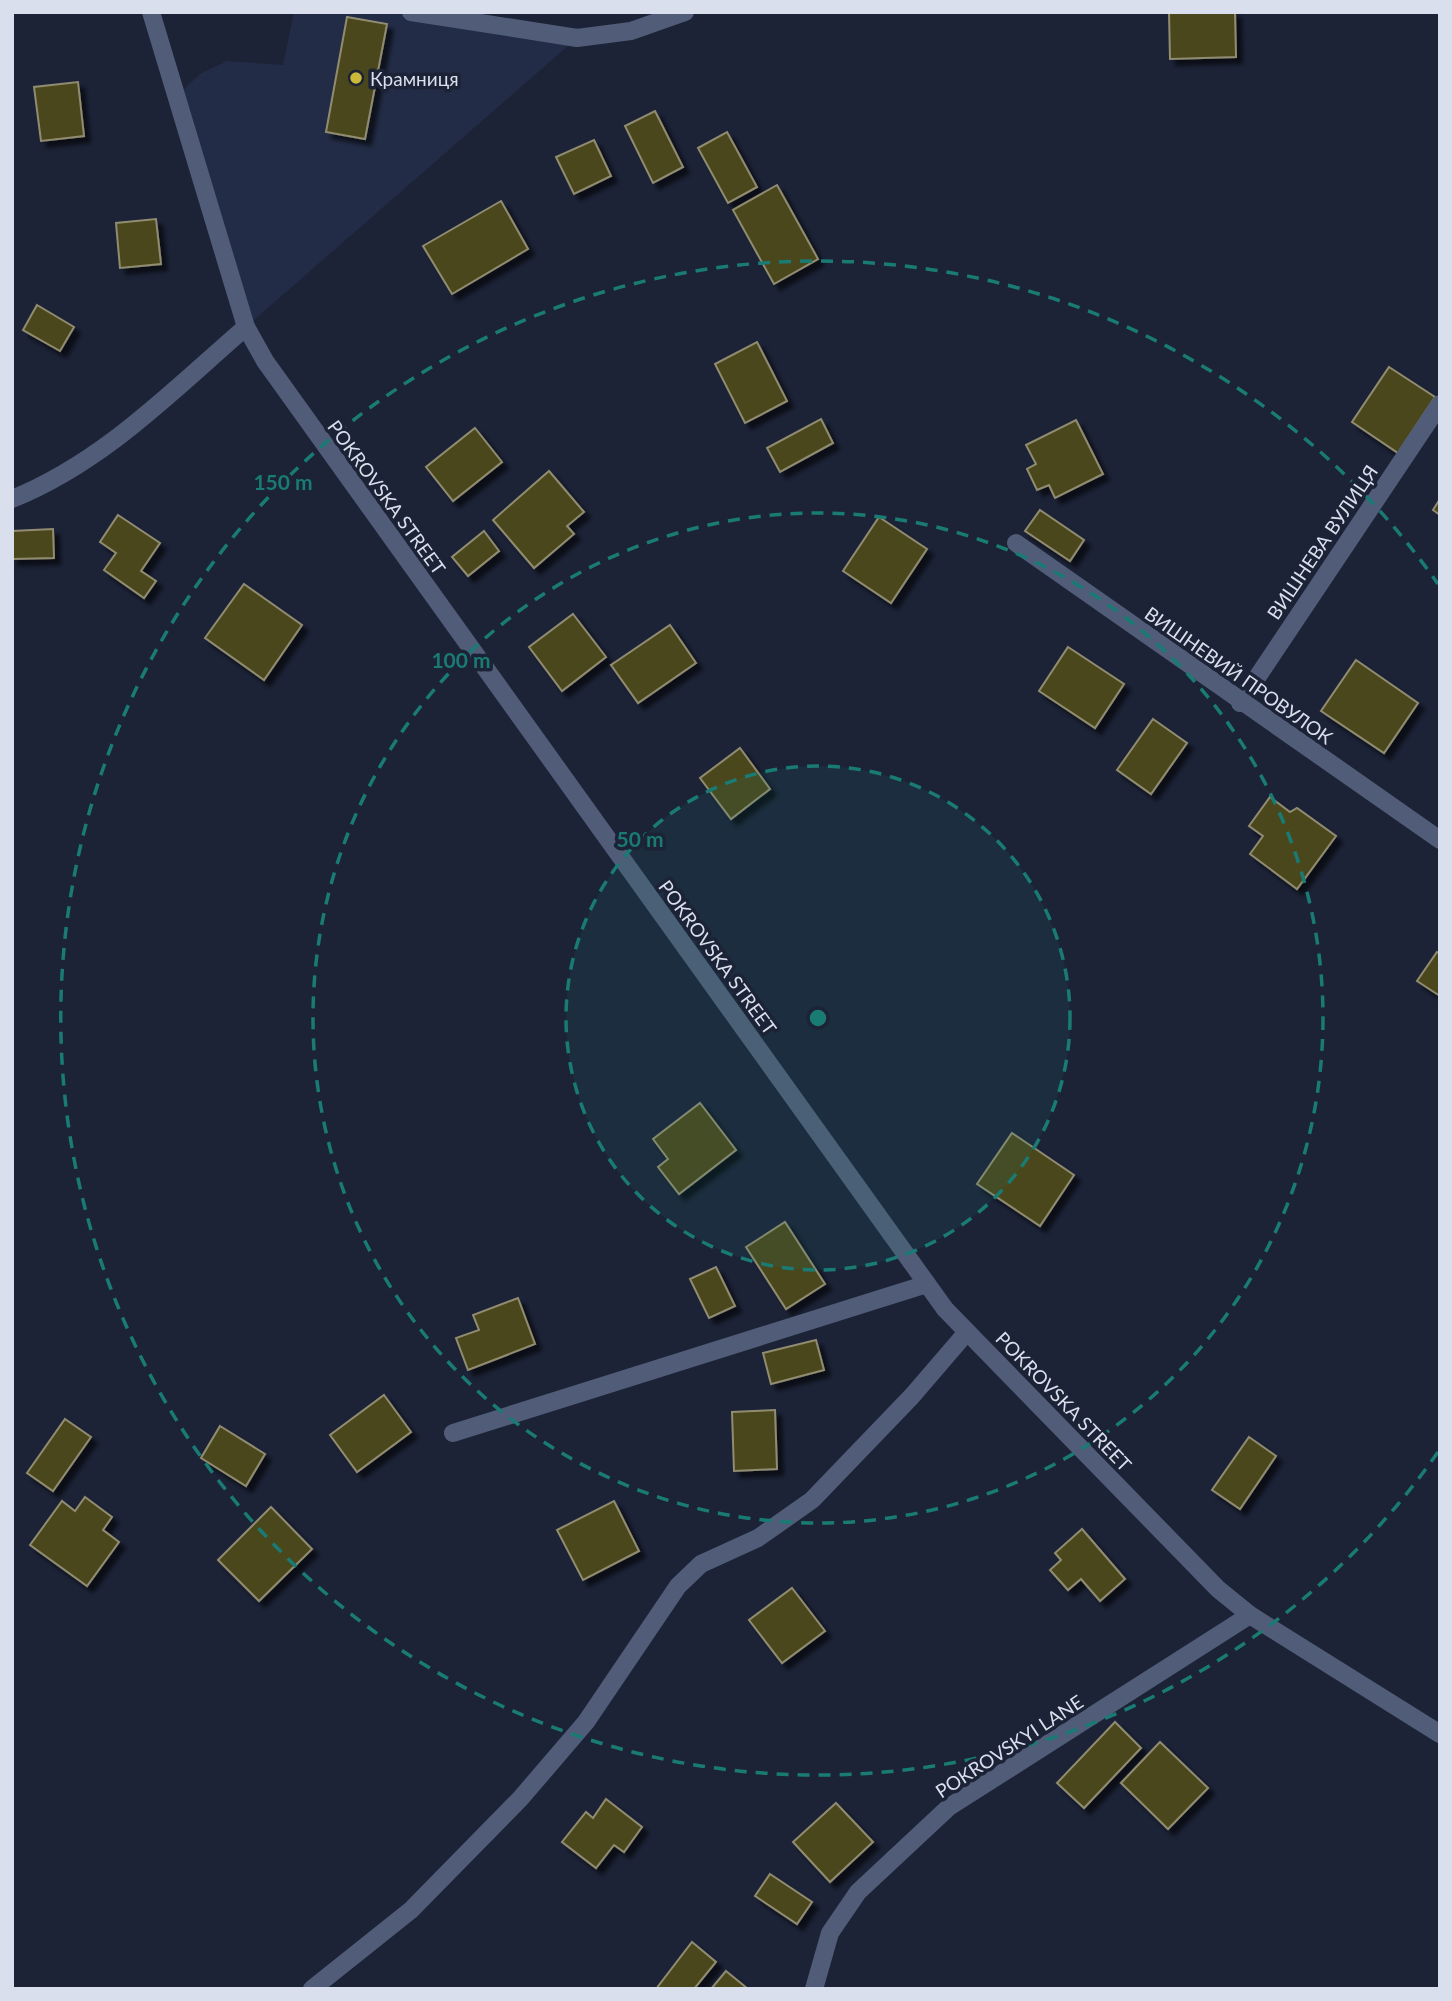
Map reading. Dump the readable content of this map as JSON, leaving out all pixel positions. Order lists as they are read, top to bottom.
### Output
{
  "streets": {
    "street": [
      "POKROVSKA STREET",
      "ВИШНЕВА ВУЛИЦЯ",
      "ВИШНЕВИЙ ПРОВУЛОК",
      "POKROVSKYI LANE"
    ]
  },
  "crossings": [
    ["POKROVSKA STREET", "POKROVSKYI LANE"],
    ["ВИШНЕВА ВУЛИЦЯ", "ВИШНЕВИЙ ПРОВУЛОК"]
  ],
  "places": ["Крамниця"],
  "rings": ["150 m", "100 m", "50 m"]
}
